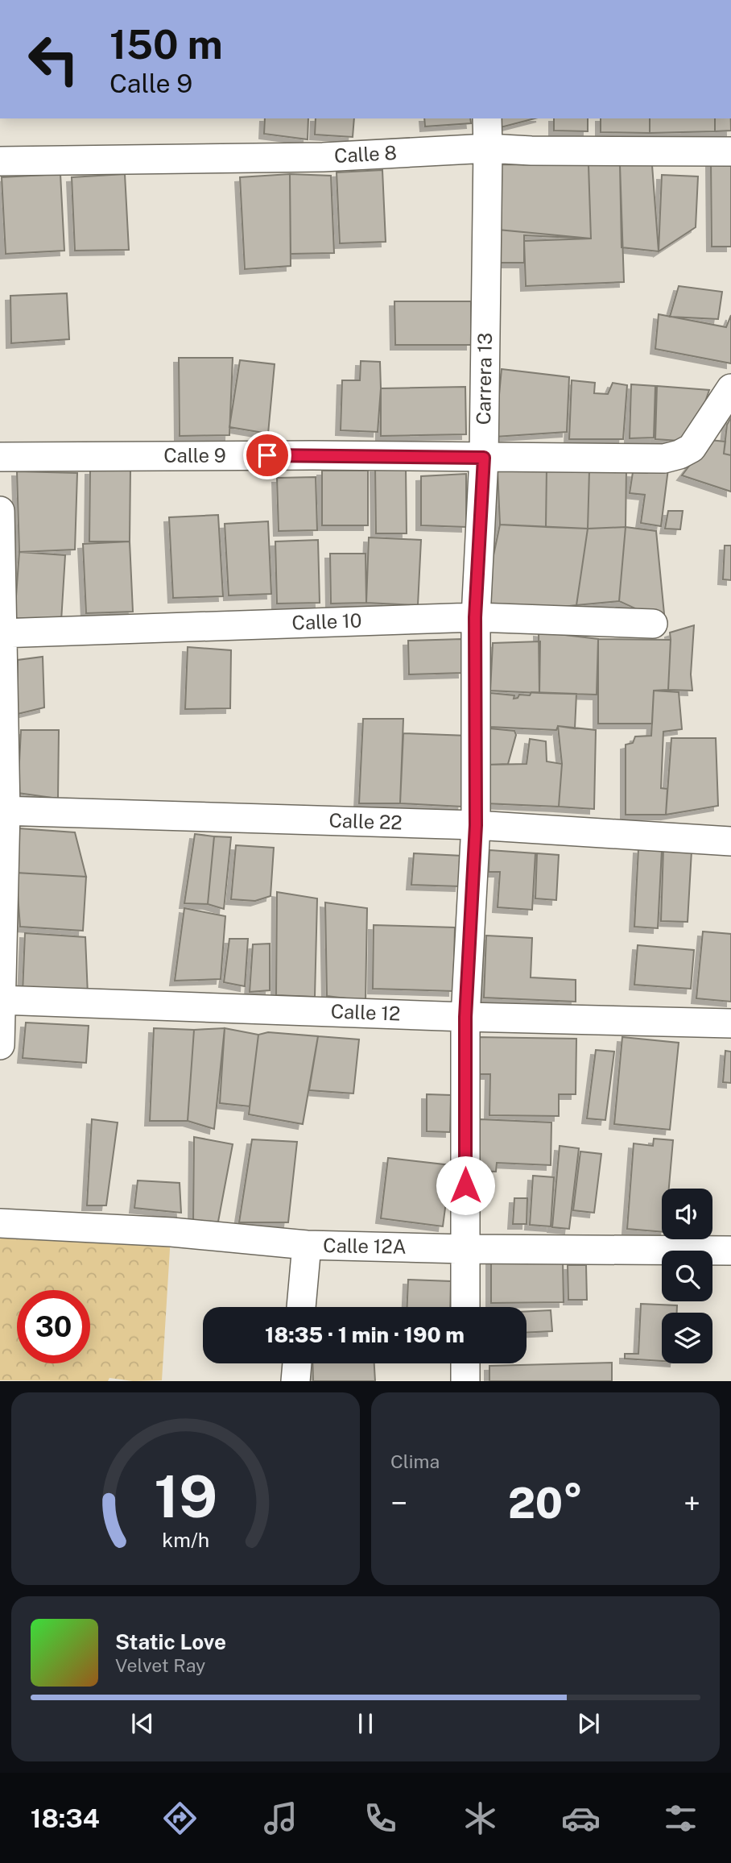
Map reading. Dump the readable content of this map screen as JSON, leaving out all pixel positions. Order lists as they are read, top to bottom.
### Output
{
  "streets": {
    "street": [
      "Calle 8",
      "Carrera 13",
      "Calle 9",
      "Calle 10",
      "Calle 22",
      "Calle 12",
      "Calle 12A"
    ]
  },
  "crossings": [
    ["Calle 8", "Carrera 13"],
    ["Carrera 13", "Calle 9"],
    ["Carrera 13", "Calle 10"],
    ["Carrera 13", "Calle 22"],
    ["Carrera 13", "Calle 12"],
    ["Carrera 13", "Calle 12A"]
  ],
  "page": {
    "turn": ["150 m", "Calle 9"],
    "limit": "30",
    "trip": "18:35 · 1 min · 190 m",
    "tile": "Clima",
    "heat": ["−", "20°", "+"],
    "song": ["Static Love", "Velvet Ray"],
    "tabs": "18:34",
    "gauge": ["19", "km/h"]
  }
}
